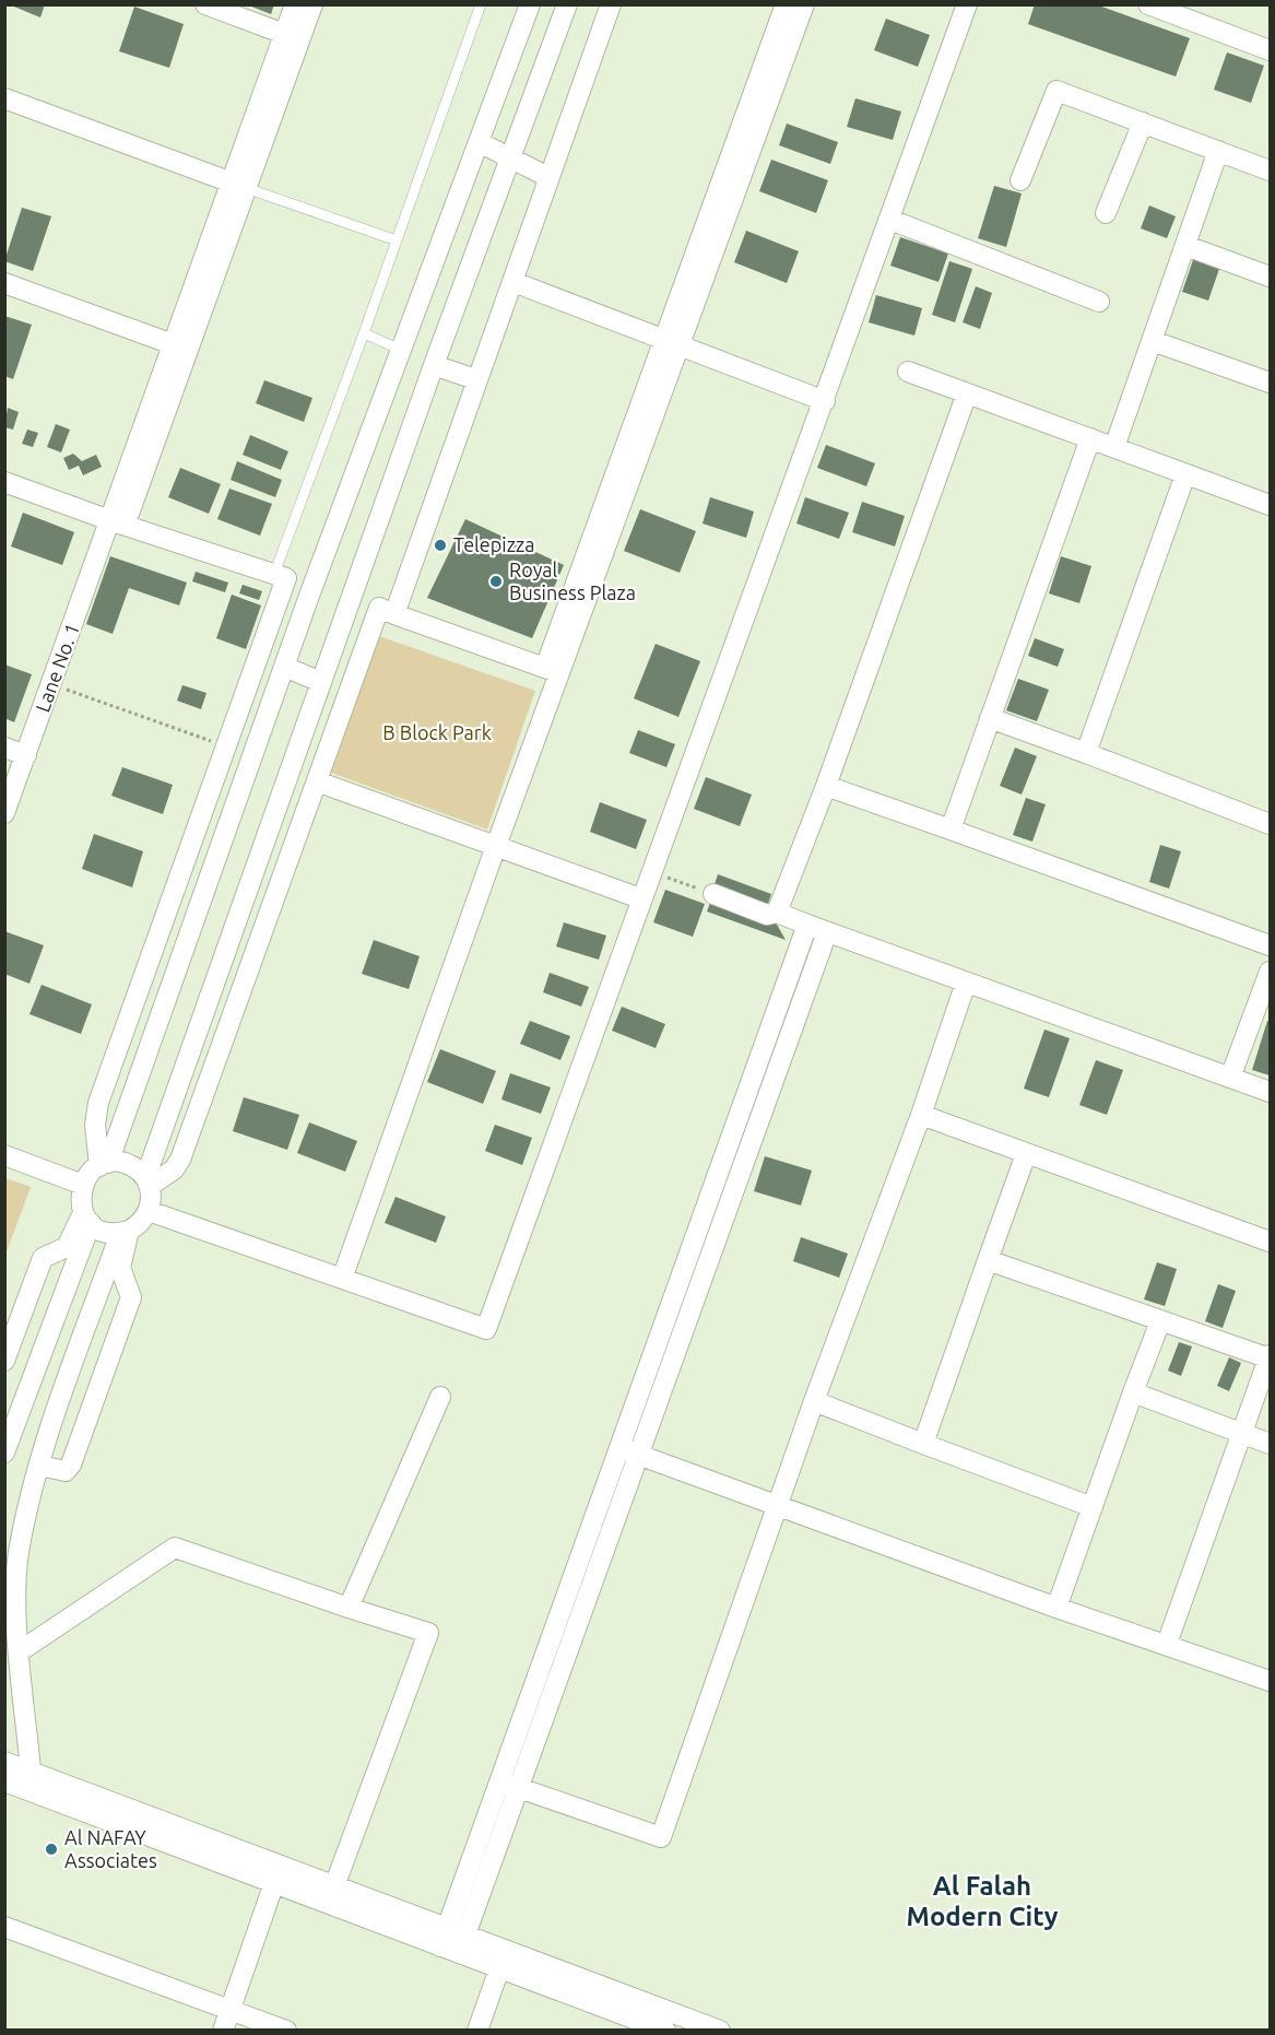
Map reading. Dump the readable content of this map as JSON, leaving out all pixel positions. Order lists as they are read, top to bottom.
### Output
{
  "streets": {
    "street": ["Lane No. 1"]
  },
  "districts": ["Al Falah Modern City"],
  "parks": ["B Block Park"],
  "places": ["Telepizza", "Royal Business Plaza", "Al NAFAY Associates"]
}
